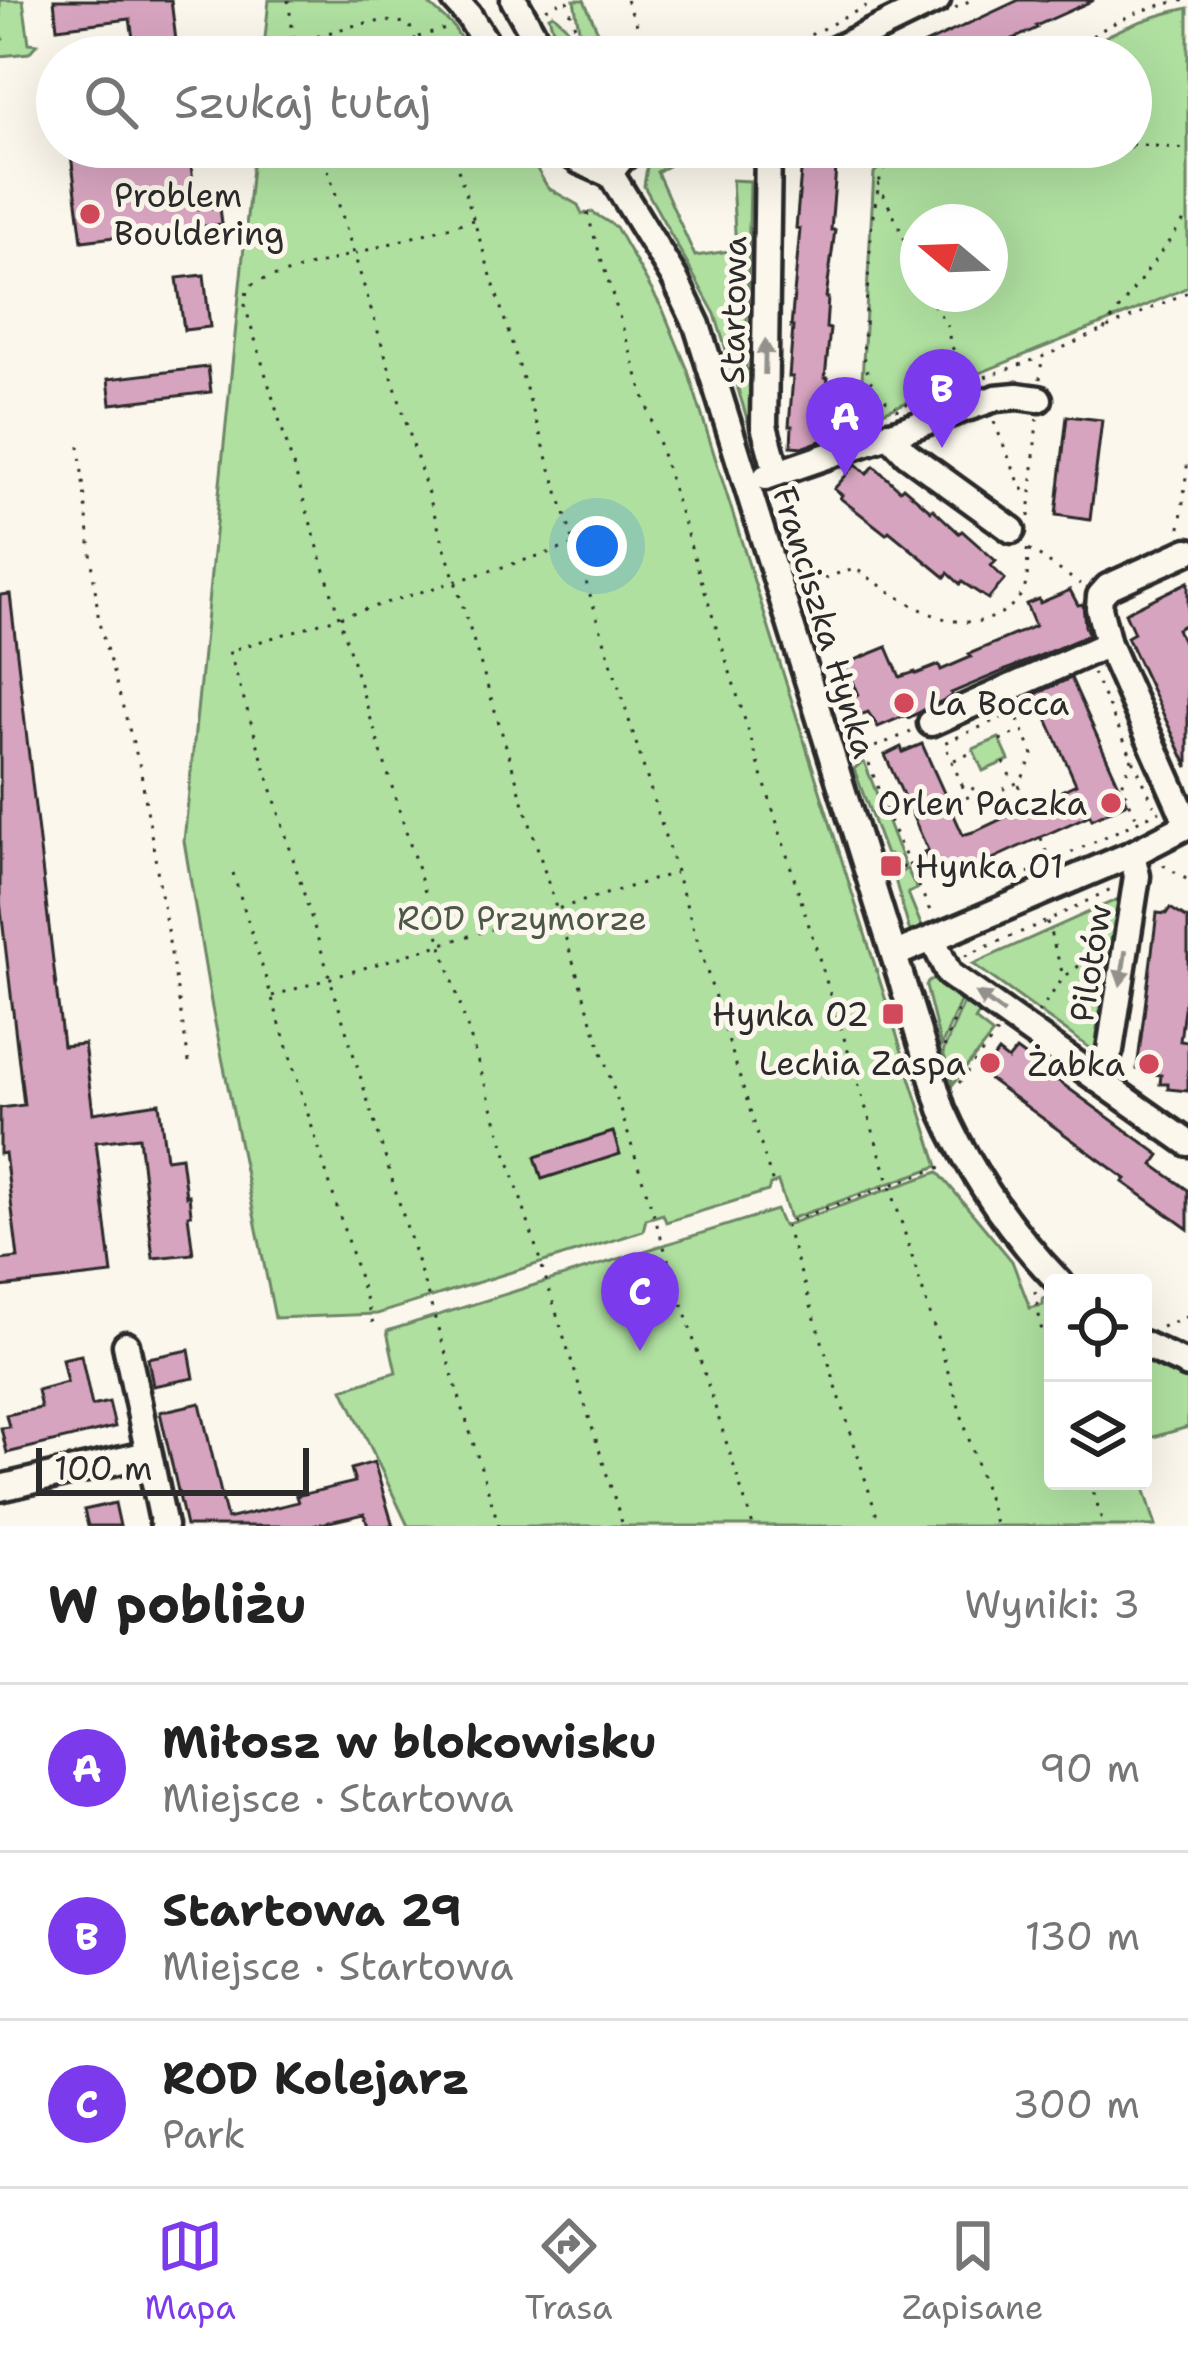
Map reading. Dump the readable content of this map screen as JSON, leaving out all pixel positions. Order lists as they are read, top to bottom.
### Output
{
  "streets": {
    "street": ["Startowa", "Franciszka Hynka", "Pilotów"]
  },
  "crossings": [
    ["Franciszka Hynka", "Pilotów"]
  ],
  "one_way": ["Startowa"],
  "parks": ["ROD Przymorze"],
  "places": {
    "other": [
      "Problem Bouldering",
      "La Bocca",
      "Orlen Paczka",
      "Lechia Zaspa",
      "Żabka"
    ],
    "transit": ["Hynka 01", "Hynka 02"]
  },
  "scale_bar": "100 m",
  "north": "left",
  "page": {
    "search": "Szukaj tutaj",
    "pins": ["B", "A", "C"],
    "scale": "100 m",
    "heading": ["W pobliżu", "Wyniki: 3"],
    "list": [
      {
        "mark": "A",
        "name": "Miłosz w blokowisku",
        "note": "Miejsce · Startowa",
        "value": "90 m"
      },
      {
        "mark": "B",
        "name": "Startowa 29",
        "note": "Miejsce · Startowa",
        "value": "130 m"
      },
      {
        "mark": "C",
        "name": "ROD Kolejarz",
        "note": "Park",
        "value": "300 m"
      }
    ],
    "nav": ["Mapa", "Trasa", "Zapisane"]
  }
}
